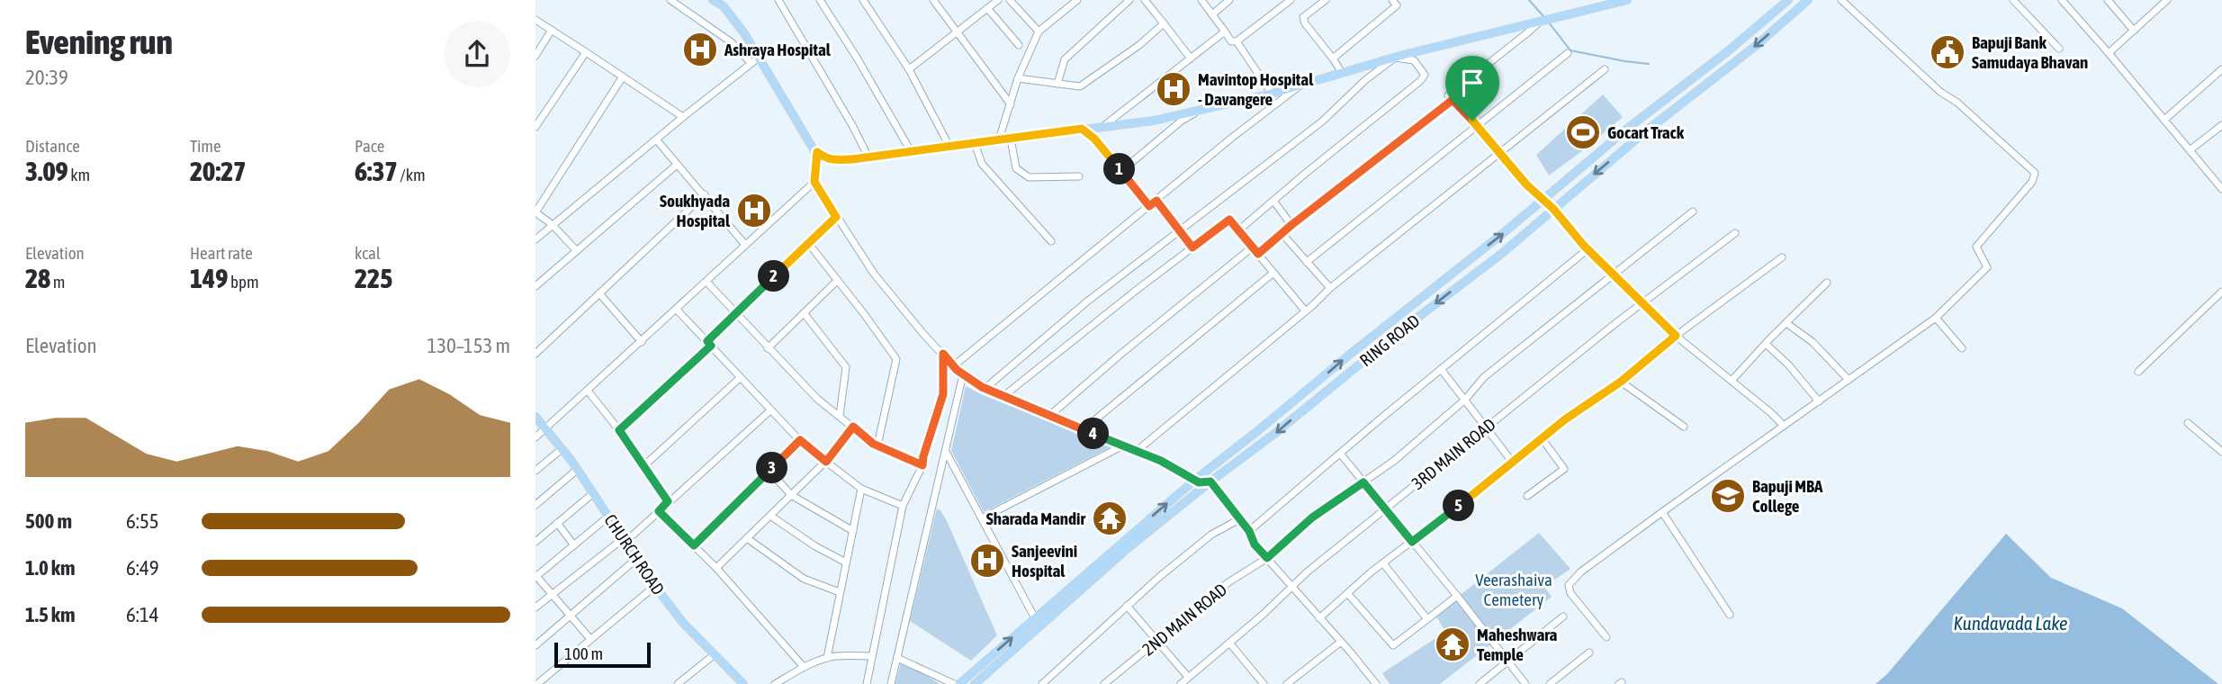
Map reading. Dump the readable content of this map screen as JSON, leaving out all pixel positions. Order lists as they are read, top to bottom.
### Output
{
  "streets": {
    "main road": ["RING ROAD", "CHURCH ROAD"],
    "street": ["3RD MAIN ROAD", "2ND MAIN ROAD"]
  },
  "water": ["Kundavada Lake"],
  "parks": ["Veerashaiva Cemetery"],
  "places": {
    "hospital": [
      "Ashraya Hospital",
      "Mavintop Hospital - Davangere",
      "Soukhyada Hospital",
      "Sanjeevini Hospital"
    ],
    "public building": ["Bapuji Bank Samudaya Bhavan"],
    "sports": ["Gocart Track"],
    "school or university": ["Bapuji MBA College"],
    "temple": ["Sharada Mandir", "Maheshwara Temple"]
  },
  "scale_bar": "100 m",
  "page": {
    "heading": ["Evening run", "20:39"],
    "stats": [
      ["Distance", "3.09 km"],
      ["Time", "20:27"],
      ["Pace", "6:37 /km"],
      ["Elevation", "28 m"],
      ["Heart rate", "149 bpm"],
      ["kcal", "225"]
    ],
    "pins": [
      "1",
      "2",
      "4",
      "3",
      "5"
    ],
    "chart": ["Elevation", "130–153 m"],
    "list": [
      {
        "name": "500 m",
        "note": "6:55"
      },
      {
        "name": "1.0 km",
        "note": "6:49"
      },
      {
        "name": "1.5 km",
        "note": "6:14"
      }
    ],
    "scale": "100 m"
  }
}
